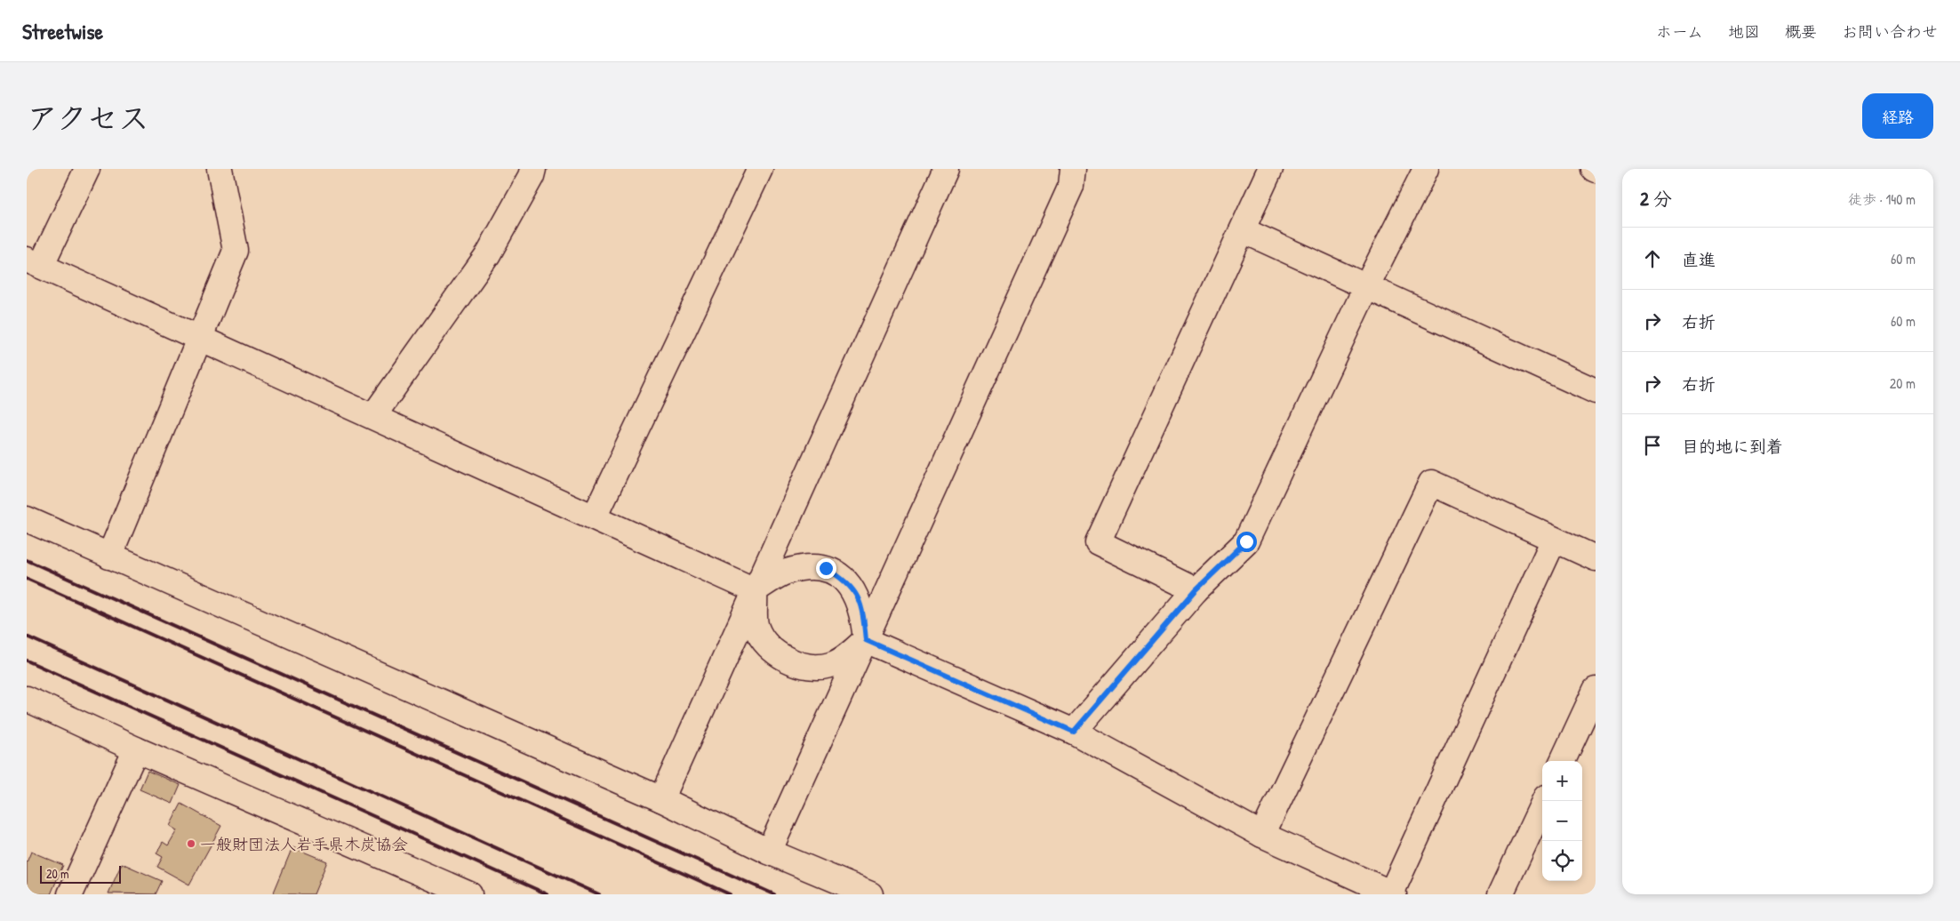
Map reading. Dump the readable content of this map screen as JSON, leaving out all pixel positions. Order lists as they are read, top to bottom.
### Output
{
  "places": ["一般財団法人岩手県木炭協会"],
  "scale_bar": "20 m",
  "page": {
    "header": "Streetwise",
    "nav": [
      "ホーム",
      "地図",
      "概要",
      "お問い合わせ"
    ],
    "title": "アクセス",
    "buttons": "経路",
    "heading": ["2 分", "徒歩 · 140 m"],
    "list": [
      ["直進", "60 m"],
      ["右折", "60 m"],
      ["右折", "20 m"],
      "目的地に到着"
    ],
    "map_buttons": ["+", "−"],
    "scale": "20 m"
  }
}
